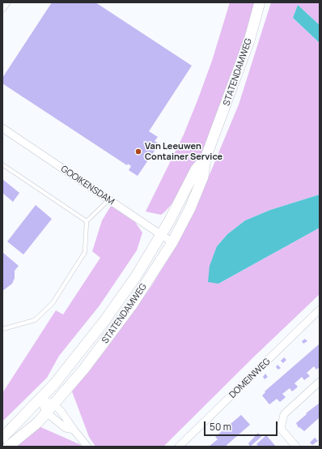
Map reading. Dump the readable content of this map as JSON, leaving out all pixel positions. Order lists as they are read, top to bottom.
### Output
{
  "streets": {
    "main road": ["STATENDAMWEG"],
    "street": ["GOOIKENSDAM", "DOMEINWEG"]
  },
  "crossings": [
    ["STATENDAMWEG", "GOOIKENSDAM"]
  ],
  "places": ["Van Leeuwen Container Service"],
  "scale_bar": "50 m"
}
